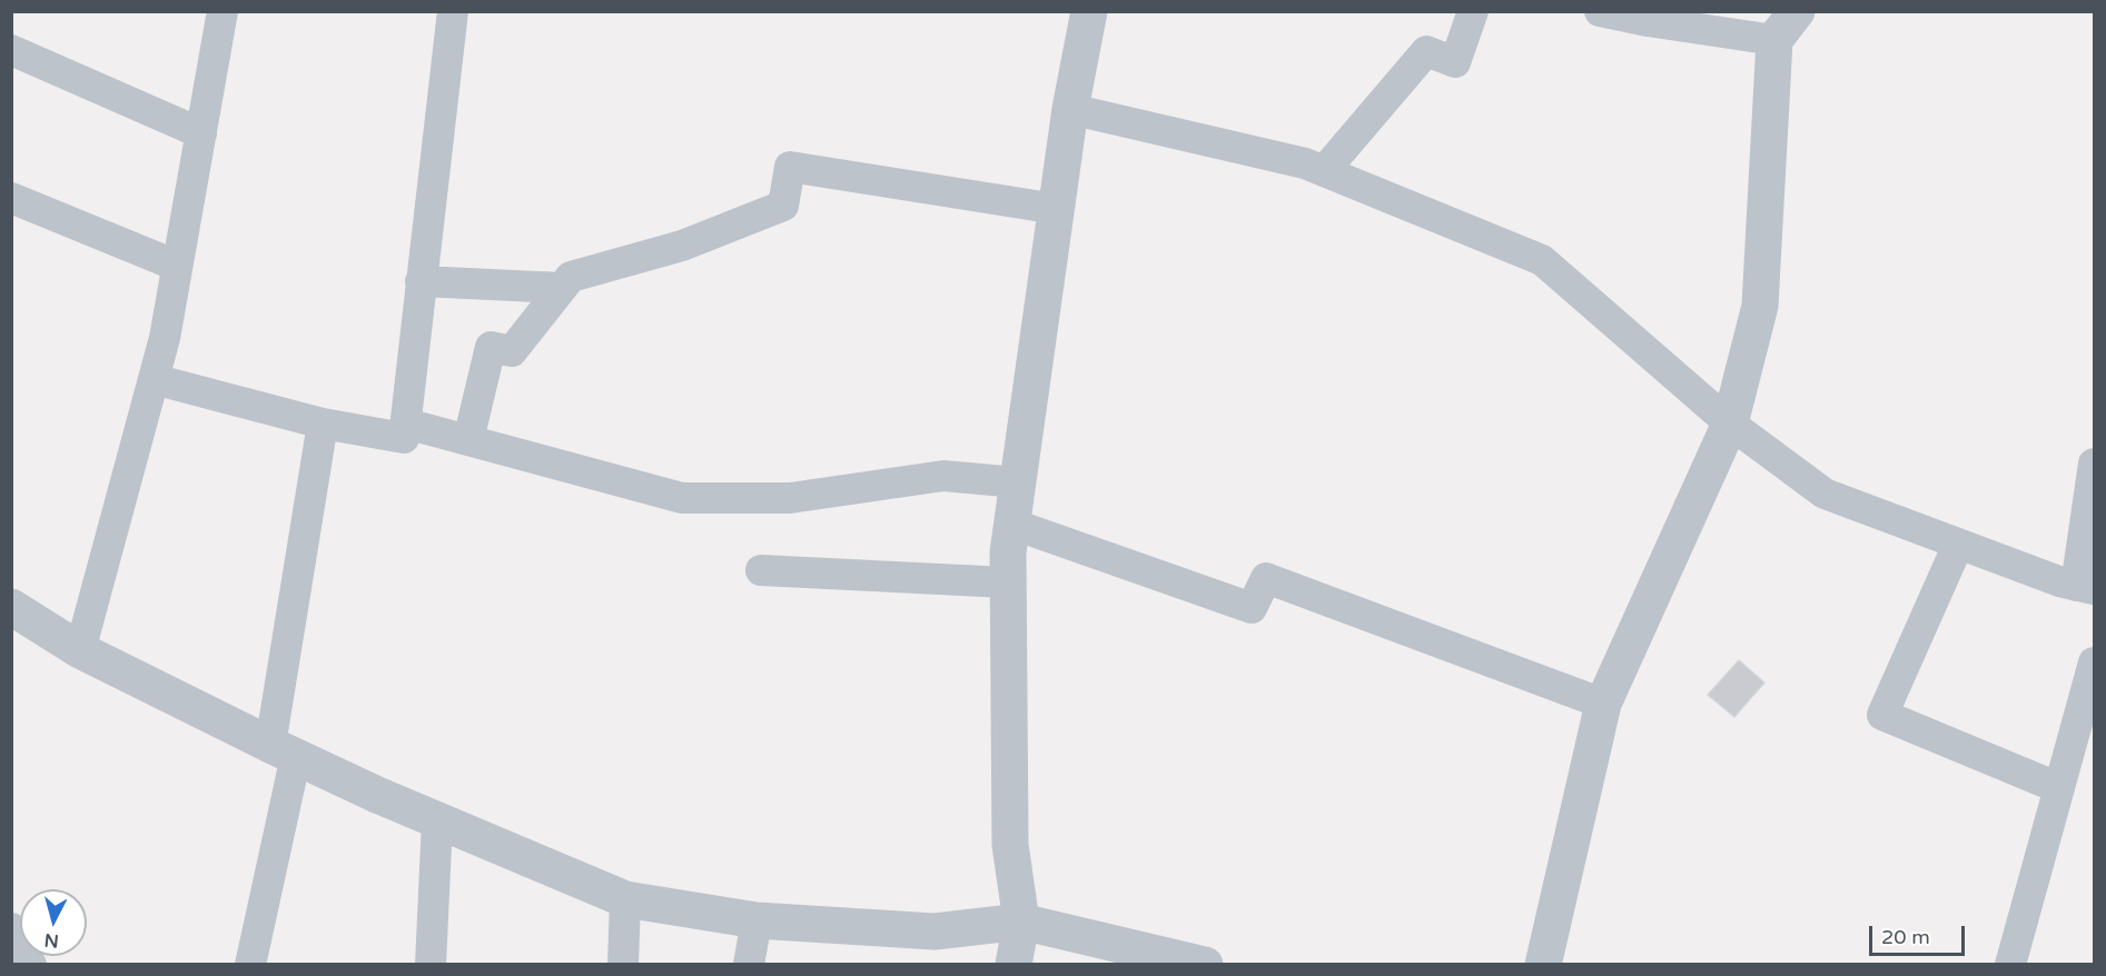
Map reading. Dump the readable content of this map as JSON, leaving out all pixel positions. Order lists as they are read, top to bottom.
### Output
{
  "scale_bar": "20 m",
  "north": "bottom"
}
